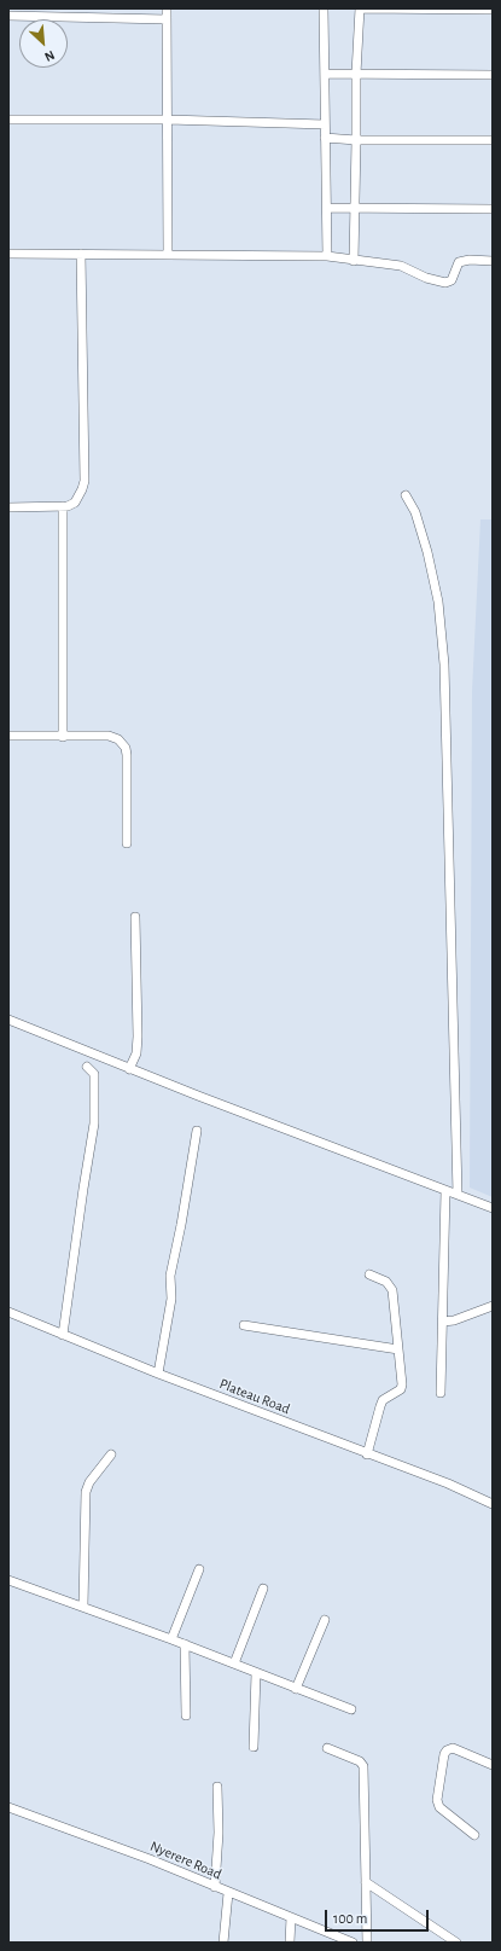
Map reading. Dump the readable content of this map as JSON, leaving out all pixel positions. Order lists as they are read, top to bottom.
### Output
{
  "streets": {
    "street": ["Plateau Road", "Nyerere Road"]
  },
  "scale_bar": "100 m",
  "north": "bottom right"
}
